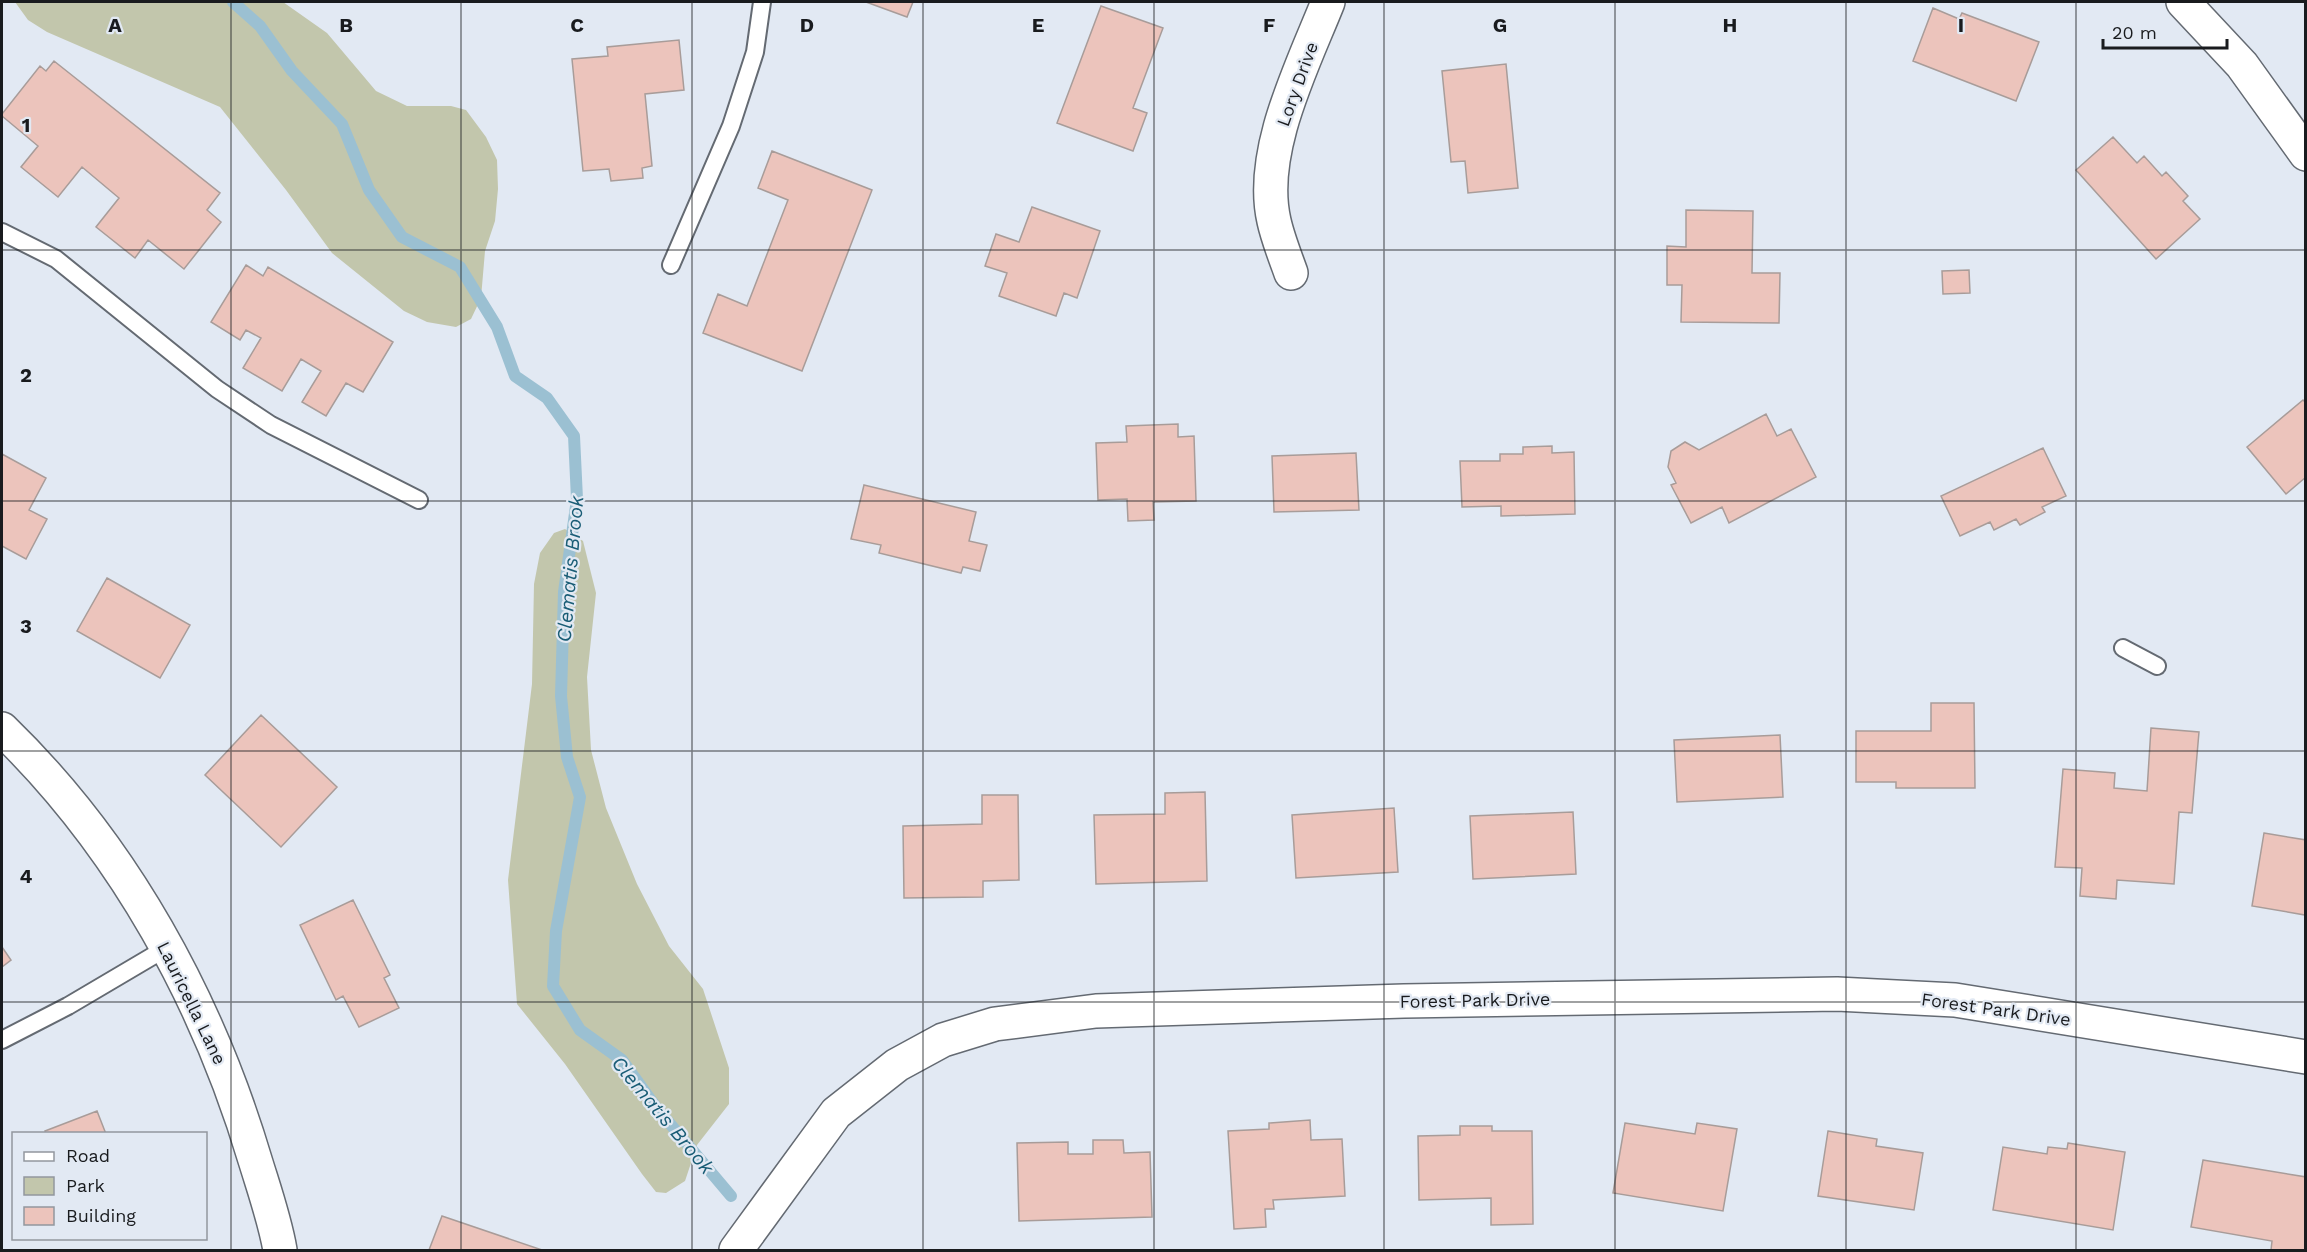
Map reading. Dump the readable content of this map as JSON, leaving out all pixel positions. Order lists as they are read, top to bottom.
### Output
{
  "streets": {
    "street": ["Lory Drive", "Forest Park Drive", "Lauricella Lane"]
  },
  "water": ["Clematis Brook"],
  "legend": ["Road", "Park", "Building"],
  "scale_bar": "20 m",
  "grid": {
    "columns": [
      "A",
      "B",
      "C",
      "D",
      "E",
      "F",
      "G",
      "H",
      "I"
    ],
    "rows": [
      "1",
      "2",
      "3",
      "4"
    ]
  }
}
